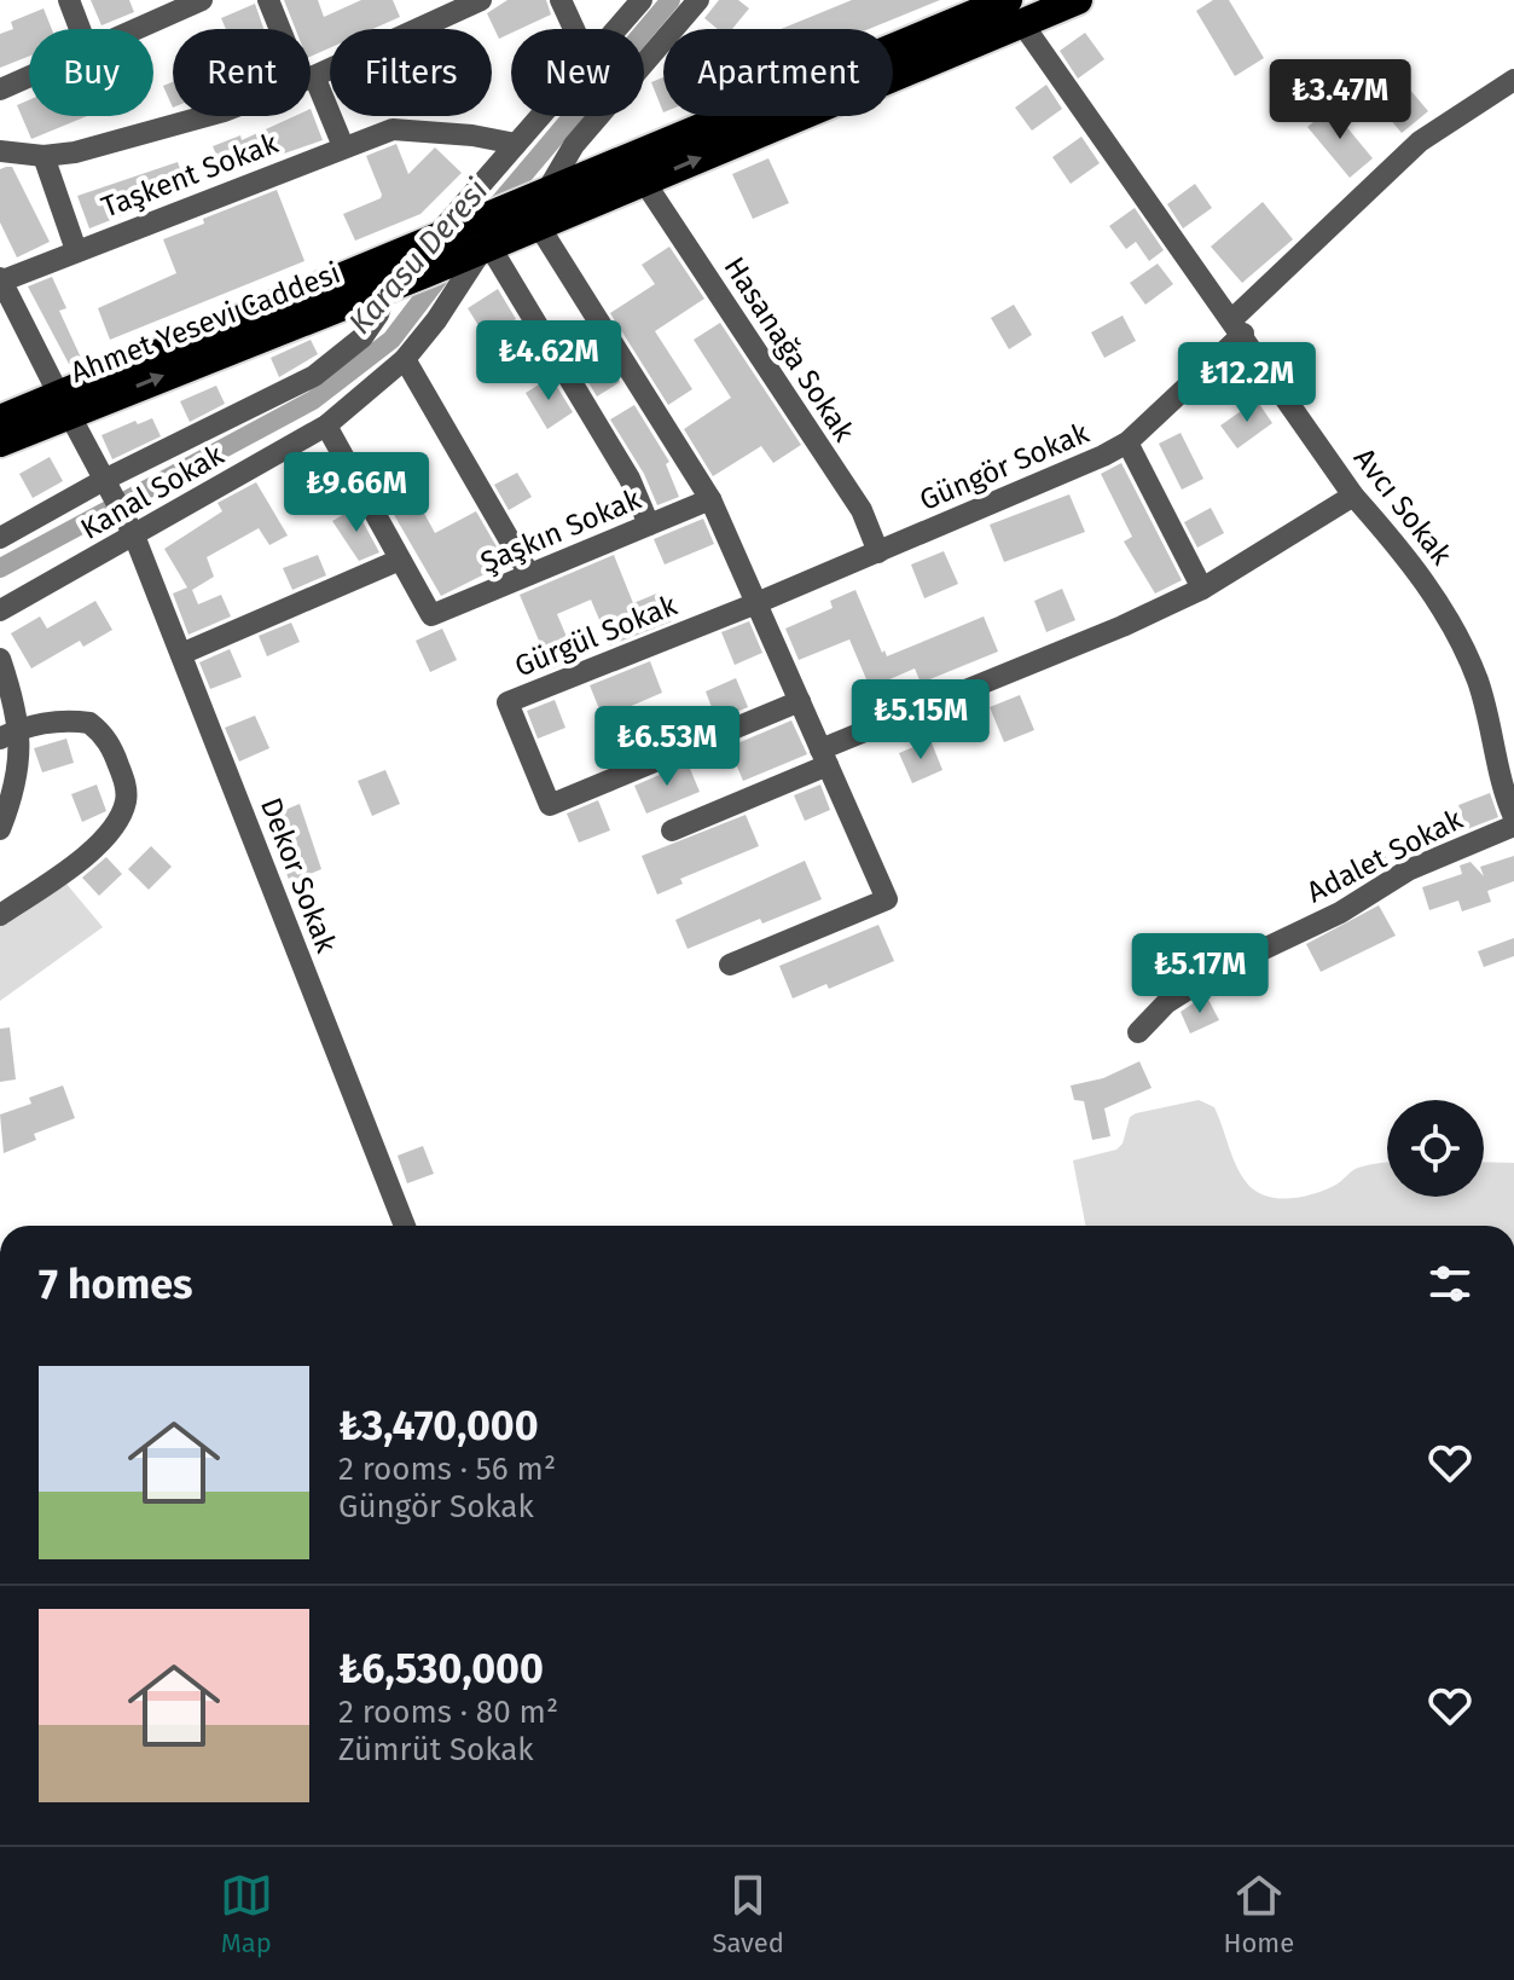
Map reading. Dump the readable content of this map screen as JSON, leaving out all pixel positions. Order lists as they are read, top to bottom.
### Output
{
  "streets": {
    "highway": ["Ahmet Yesevi Caddesi"],
    "street": [
      "Taşkent Sokak",
      "Hasanağa Sokak",
      "Güngör Sokak",
      "Kanal Sokak",
      "Avcı Sokak",
      "Şaşkın Sokak",
      "Gürgül Sokak",
      "Adalet Sokak",
      "Dekor Sokak"
    ]
  },
  "crossings": [
    ["Taşkent Sokak", "Dekor Sokak"],
    ["Ahmet Yesevi Caddesi", "Hasanağa Sokak"],
    ["Ahmet Yesevi Caddesi", "Kanal Sokak"],
    ["Ahmet Yesevi Caddesi", "Avcı Sokak"],
    ["Ahmet Yesevi Caddesi", "Dekor Sokak"],
    ["Hasanağa Sokak", "Güngör Sokak"],
    ["Güngör Sokak", "Avcı Sokak"],
    ["Güngör Sokak", "Gürgül Sokak"],
    ["Kanal Sokak", "Dekor Sokak"]
  ],
  "water": ["Karasu Deresi"],
  "page": {
    "chip": [
      "Buy",
      "Rent",
      "Filters",
      "New",
      "Apartment"
    ],
    "price": [
      "₺3.47M",
      "₺4.62M",
      "₺12.2M",
      "₺9.66M",
      "₺5.15M",
      "₺6.53M",
      "₺5.17M"
    ],
    "heading": "7 homes",
    "list": [
      {
        "name": "₺3,470,000",
        "note": "2 rooms · 56 m² · Güngör Sokak"
      },
      {
        "name": "₺6,530,000",
        "note": "2 rooms · 80 m² · Zümrüt Sokak"
      }
    ],
    "tabs": ["Map", "Saved", "Home"]
  }
}
